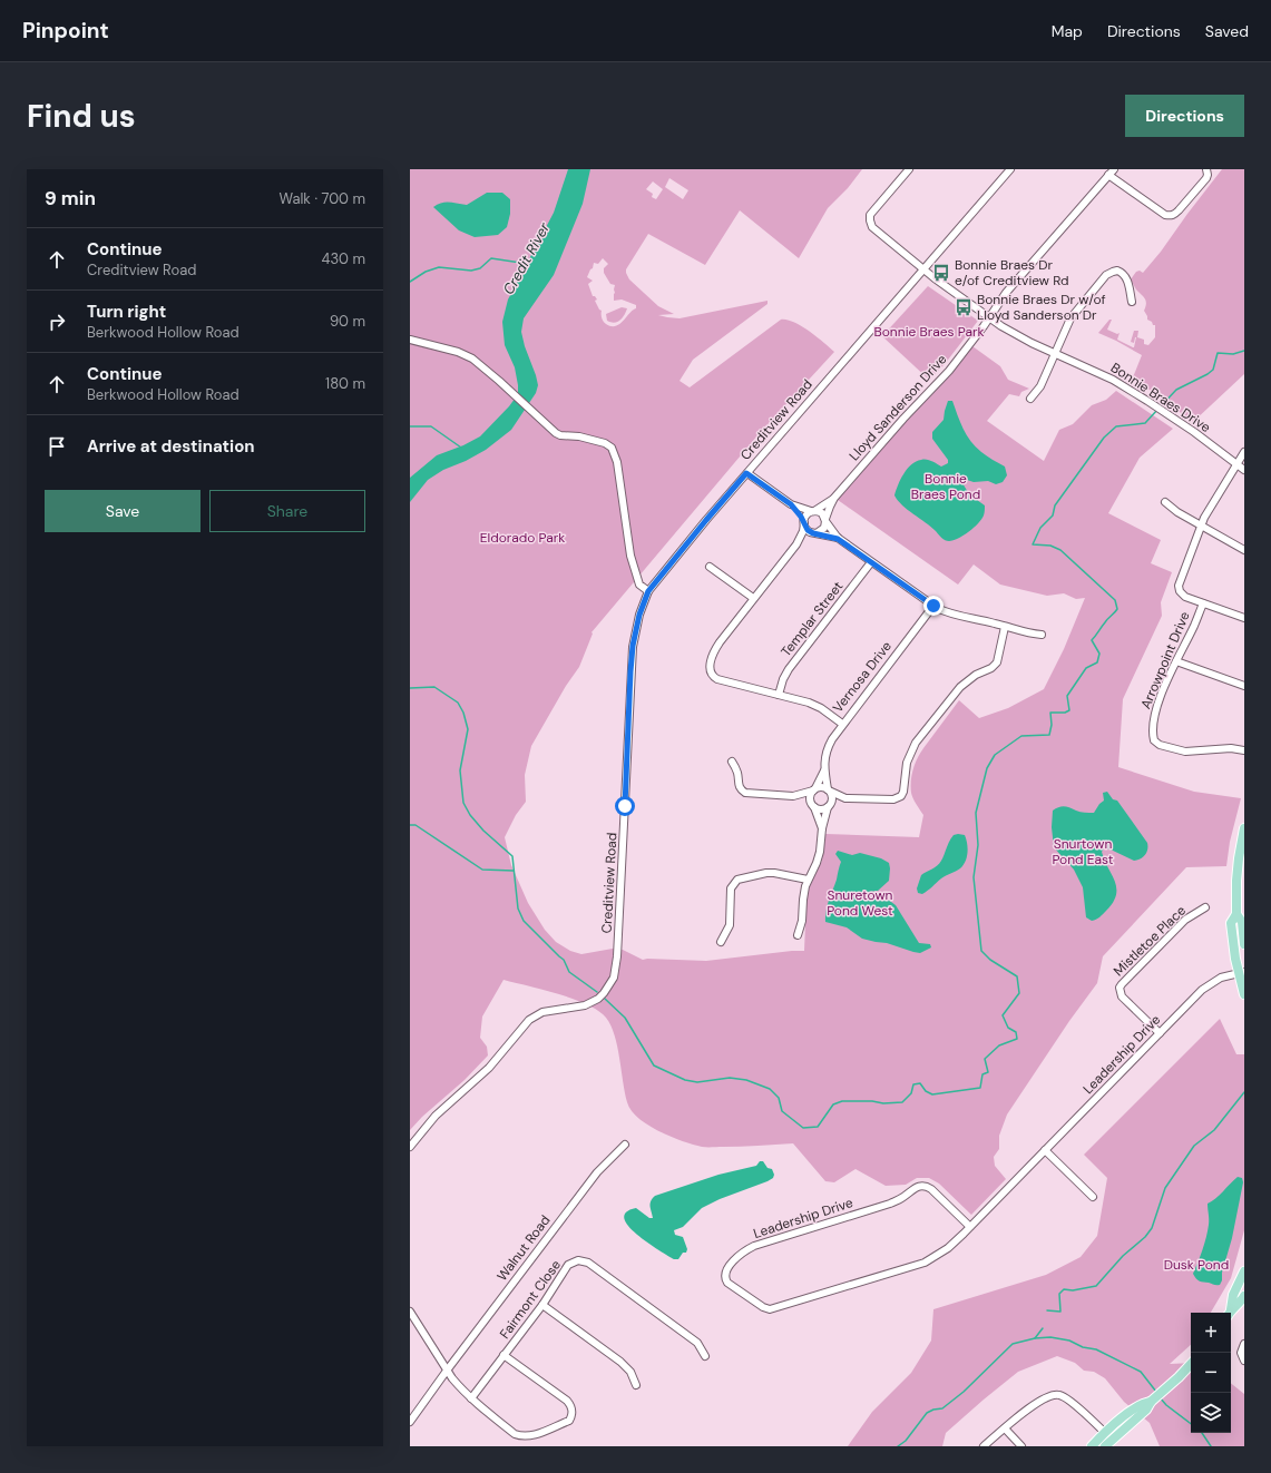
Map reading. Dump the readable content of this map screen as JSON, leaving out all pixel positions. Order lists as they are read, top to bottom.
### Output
{
  "streets": {
    "street": [
      "Bonnie Braes Drive",
      "Lloyd Sanderson Drive",
      "Creditview Road",
      "Templar Street",
      "Arrowpoint Drive",
      "Vernosa Drive",
      "Mistletoe Place",
      "Leadership Drive",
      "Walnut Road",
      "Fairmont Close"
    ]
  },
  "crossings": [
    ["Bonnie Braes Drive", "Lloyd Sanderson Drive"],
    ["Bonnie Braes Drive", "Creditview Road"],
    ["Mistletoe Place", "Leadership Drive"]
  ],
  "water": ["Credit River"],
  "parks": [
    "Bonnie Braes Park",
    "Bonnie Braes Pond",
    "Eldorado Park",
    "Snurtown Pond East",
    "Snuretown Pond West",
    "Dusk Pond"
  ],
  "places": {
    "bus stop": ["Bonnie Braes Dr e/of Creditview Rd", "Bonnie Braes Dr w/of Lloyd Sanderson Dr"]
  },
  "page": {
    "header": "Pinpoint",
    "nav": ["Map", "Directions", "Saved"],
    "buttons": [
      "Directions",
      ["Save", "Share"]
    ],
    "title": "Find us",
    "heading": ["9 min", "Walk · 700 m"],
    "list": [
      ["Continue", "Creditview Road", "430 m"],
      ["Turn right", "Berkwood Hollow Road", "90 m"],
      ["Continue", "Berkwood Hollow Road", "180 m"],
      "Arrive at destination"
    ],
    "map_buttons": ["+", "−"]
  }
}
